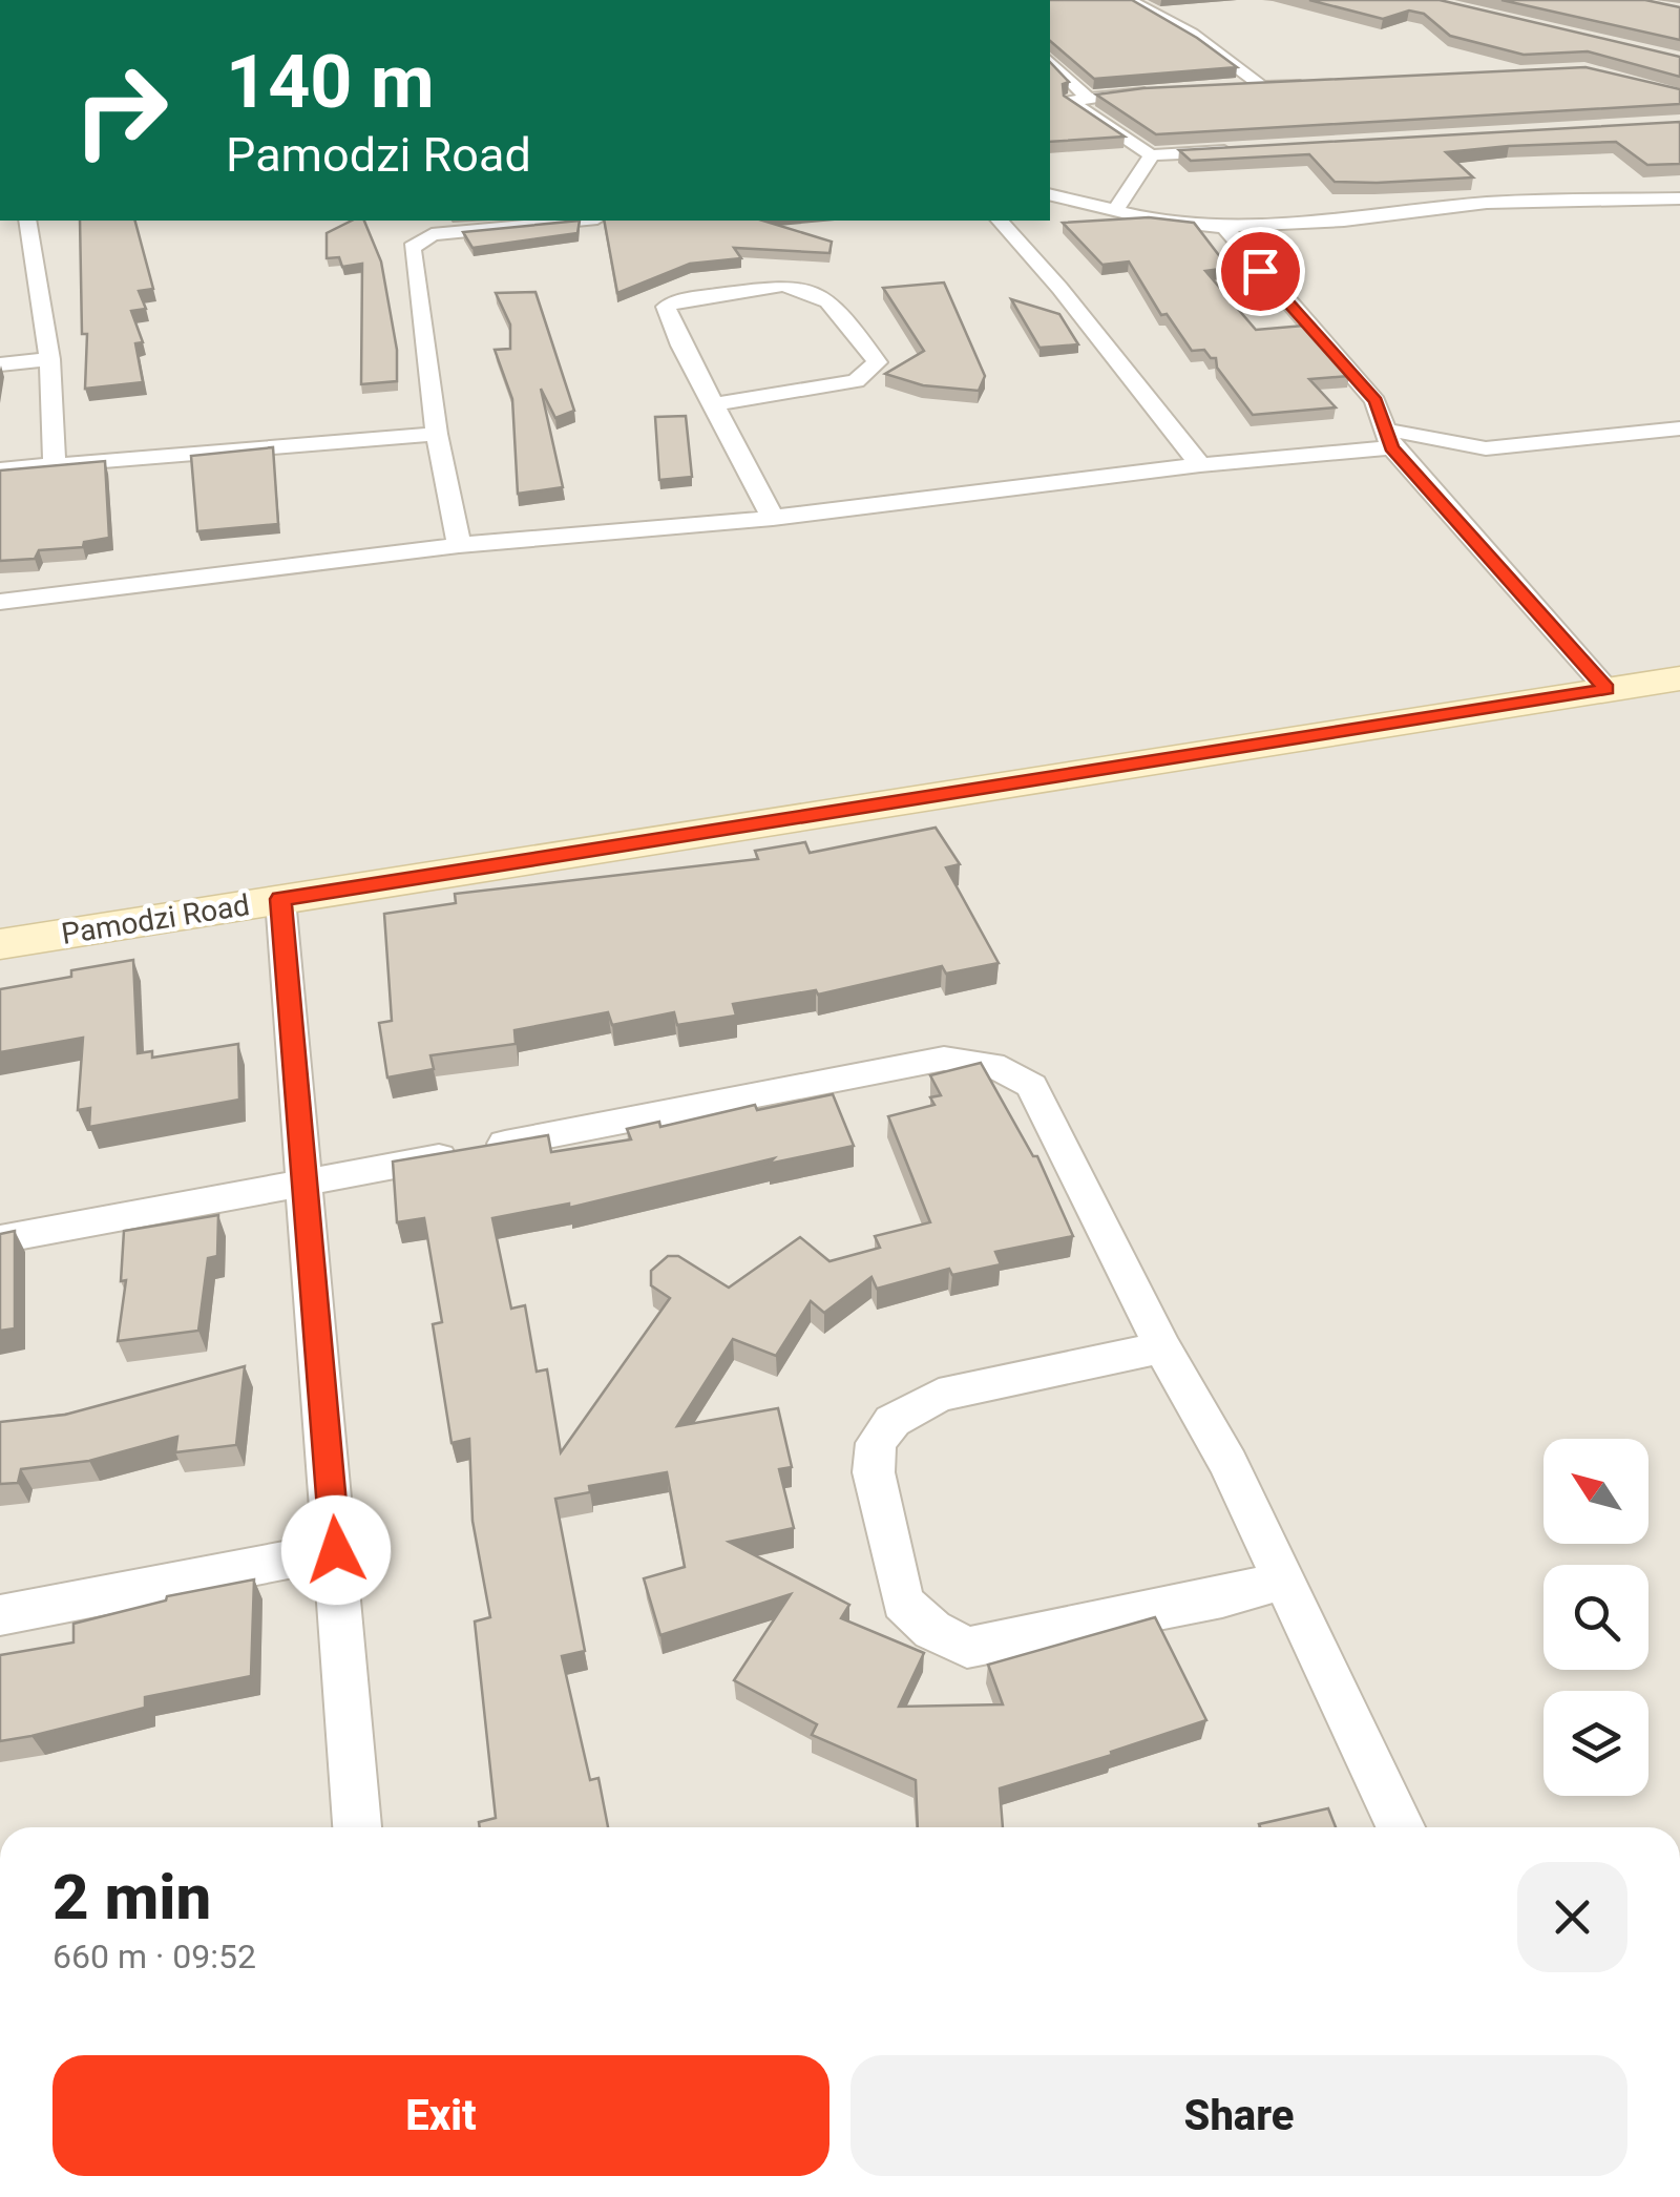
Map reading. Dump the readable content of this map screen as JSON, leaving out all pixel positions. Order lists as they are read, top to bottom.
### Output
{
  "streets": {
    "street": ["Pamodzi Road"]
  },
  "north": "top left",
  "page": {
    "turn": ["140 m", "Pamodzi Road"],
    "heading": ["2 min", "660 m · 09:52"],
    "buttons": ["Exit", "Share"]
  }
}
